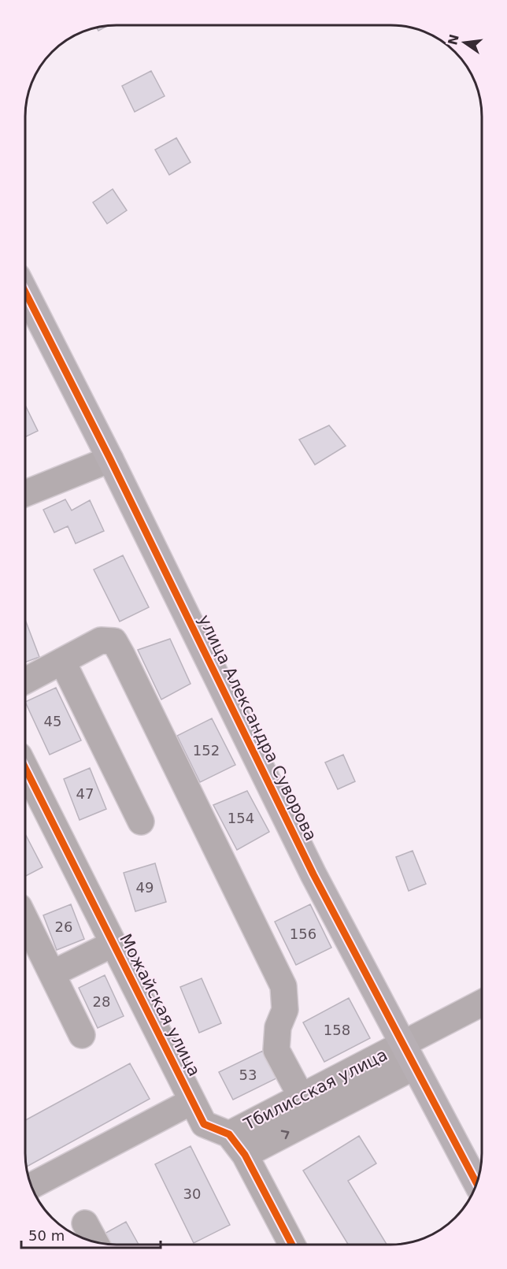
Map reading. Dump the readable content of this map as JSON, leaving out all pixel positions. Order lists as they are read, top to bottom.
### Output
{
  "streets": {
    "main road": ["улица Александра Суворова"],
    "street": ["Можайская улица", "Тбилисская улица"]
  },
  "crossings": [
    ["улица Александра Суворова", "Тбилисская улица"],
    ["Можайская улица", "Тбилисская улица"]
  ],
  "house_numbers": [
    "45",
    "152",
    "47",
    "154",
    "49",
    "26",
    "156",
    "28",
    "158",
    "53",
    "30"
  ],
  "scale_bar": "50 m",
  "north": "left"
}
